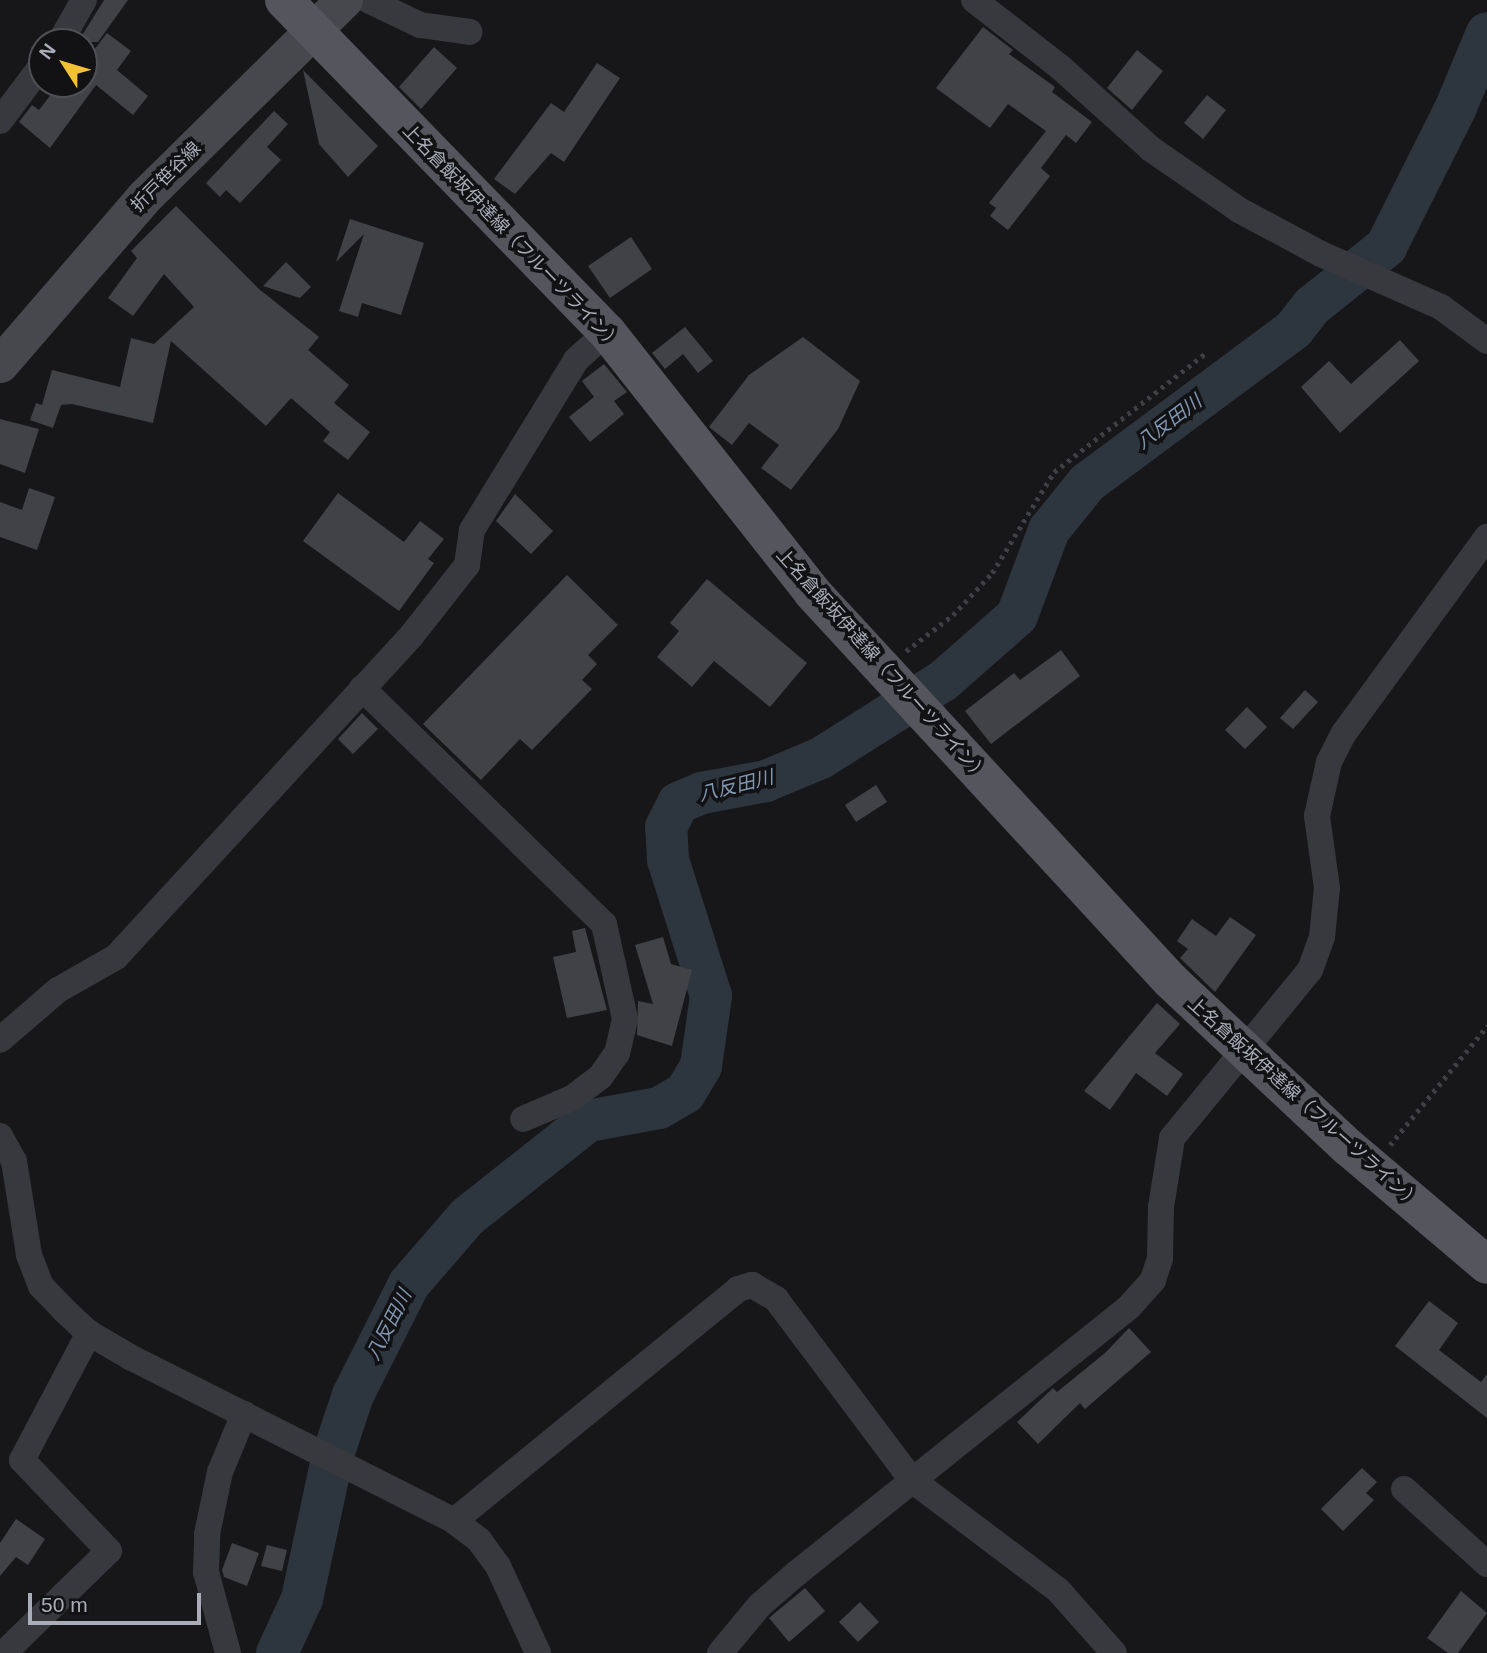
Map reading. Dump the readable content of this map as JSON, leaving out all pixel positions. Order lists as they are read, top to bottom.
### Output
{
  "streets": {
    "main road": ["折戸笹谷線", "上名倉飯坂伊達線（フルーツライン）"]
  },
  "crossings": [
    ["折戸笹谷線", "上名倉飯坂伊達線（フルーツライン）"]
  ],
  "water": ["八反田川"],
  "scale_bar": "50 m",
  "north": "top left"
}
